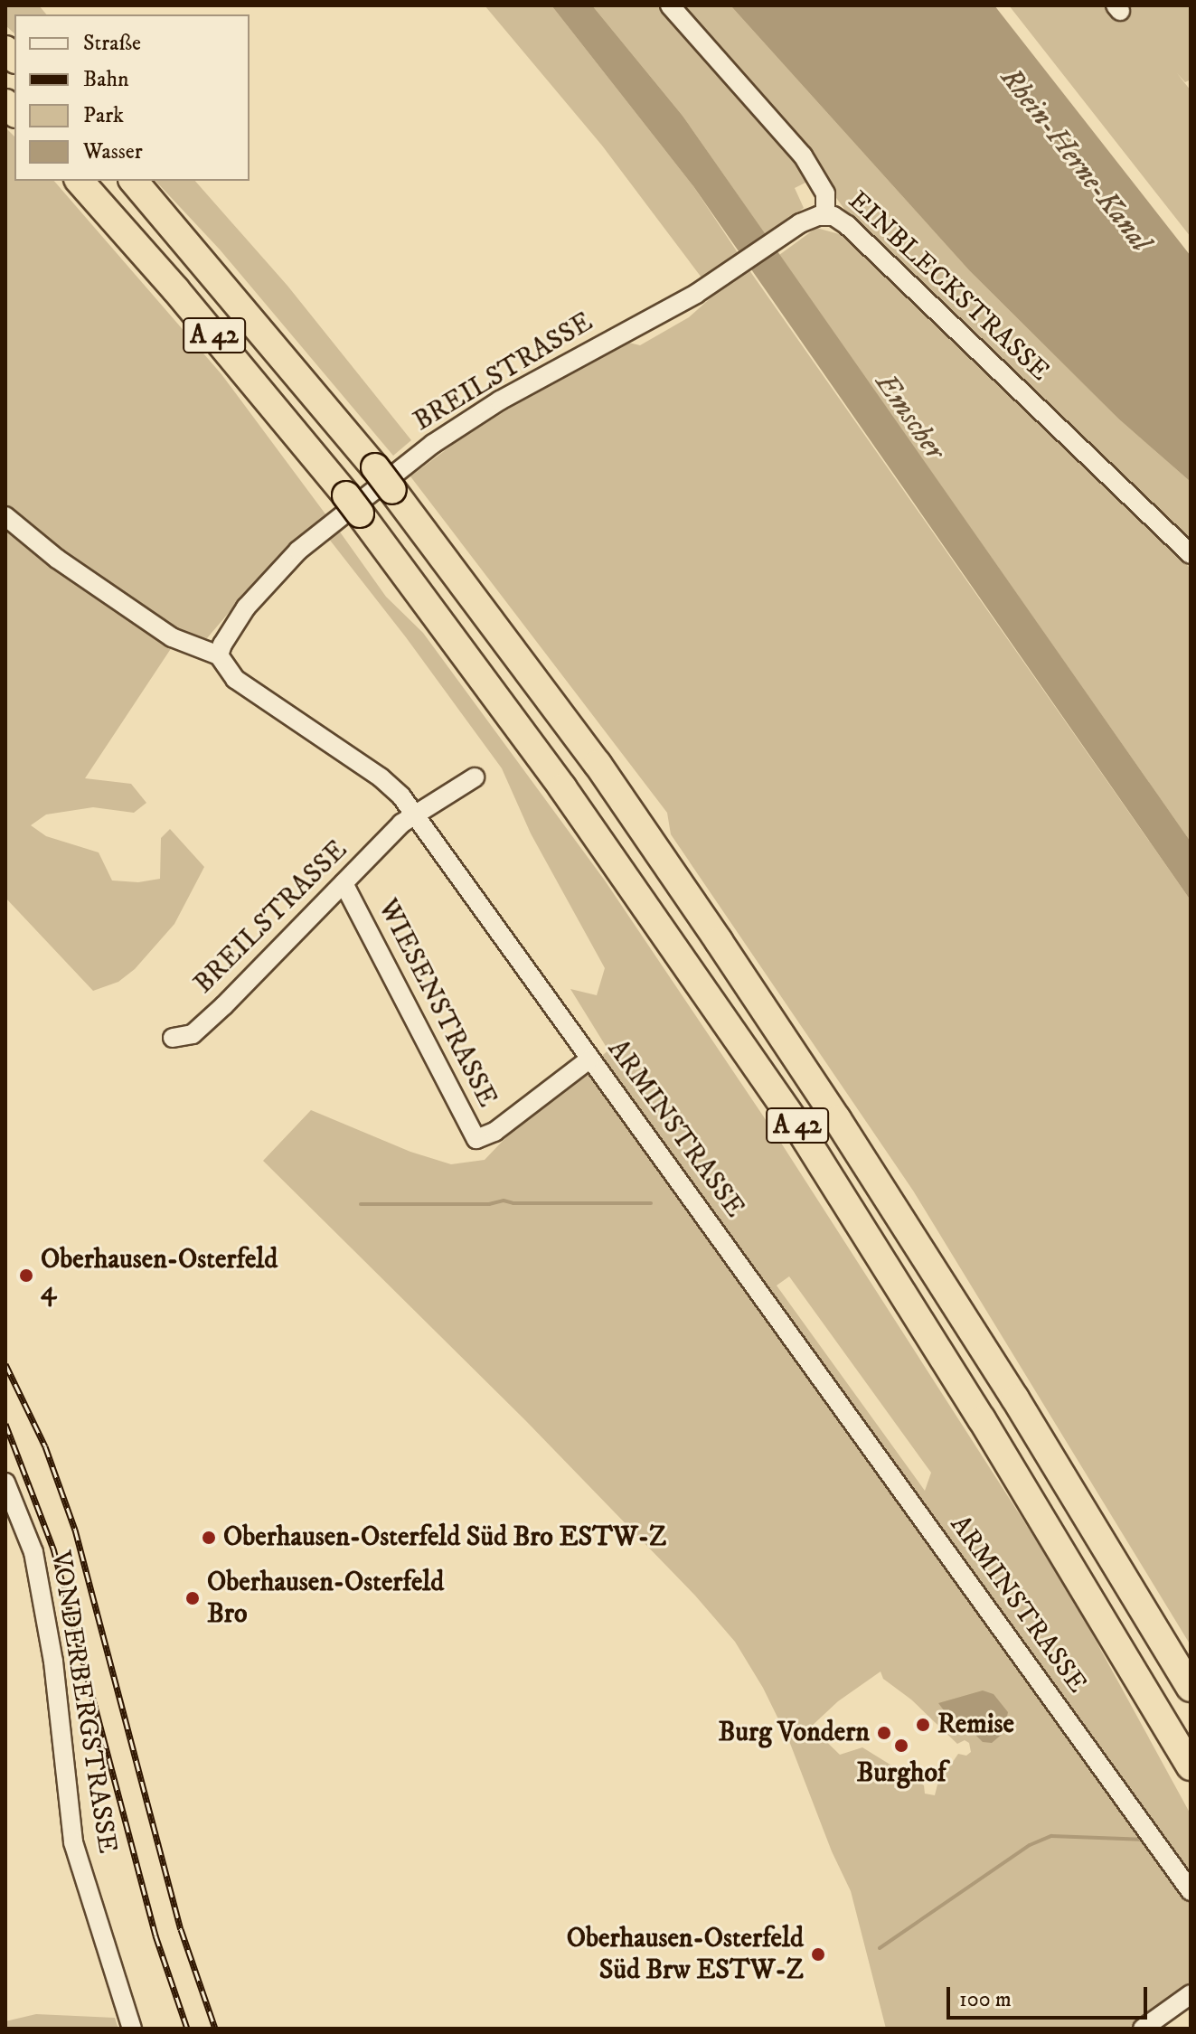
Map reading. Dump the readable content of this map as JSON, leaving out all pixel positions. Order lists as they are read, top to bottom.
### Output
{
  "streets": {
    "highway": ["A 42"],
    "street": [
      "EINBLECKSTRASSE",
      "BREILSTRASSE",
      "WIESENSTRASSE",
      "ARMINSTRASSE",
      "VONDERBERGSTRASSE"
    ]
  },
  "crossings": [
    ["EINBLECKSTRASSE", "BREILSTRASSE"],
    ["BREILSTRASSE", "WIESENSTRASSE"],
    ["BREILSTRASSE", "ARMINSTRASSE"],
    ["WIESENSTRASSE", "ARMINSTRASSE"]
  ],
  "water": ["Rhein-Herne-Kanal", "Emscher"],
  "places": [
    "Oberhausen-Osterfeld 4",
    "Oberhausen-Osterfeld Süd Bro ESTW-Z",
    "Oberhausen-Osterfeld Bro",
    "Remise",
    "Burg Vondern",
    "Burghof",
    "Oberhausen-Osterfeld Süd Brw ESTW-Z"
  ],
  "legend": [
    "Straße",
    "Bahn",
    "Park",
    "Wasser"
  ],
  "scale_bar": "100 m"
}
